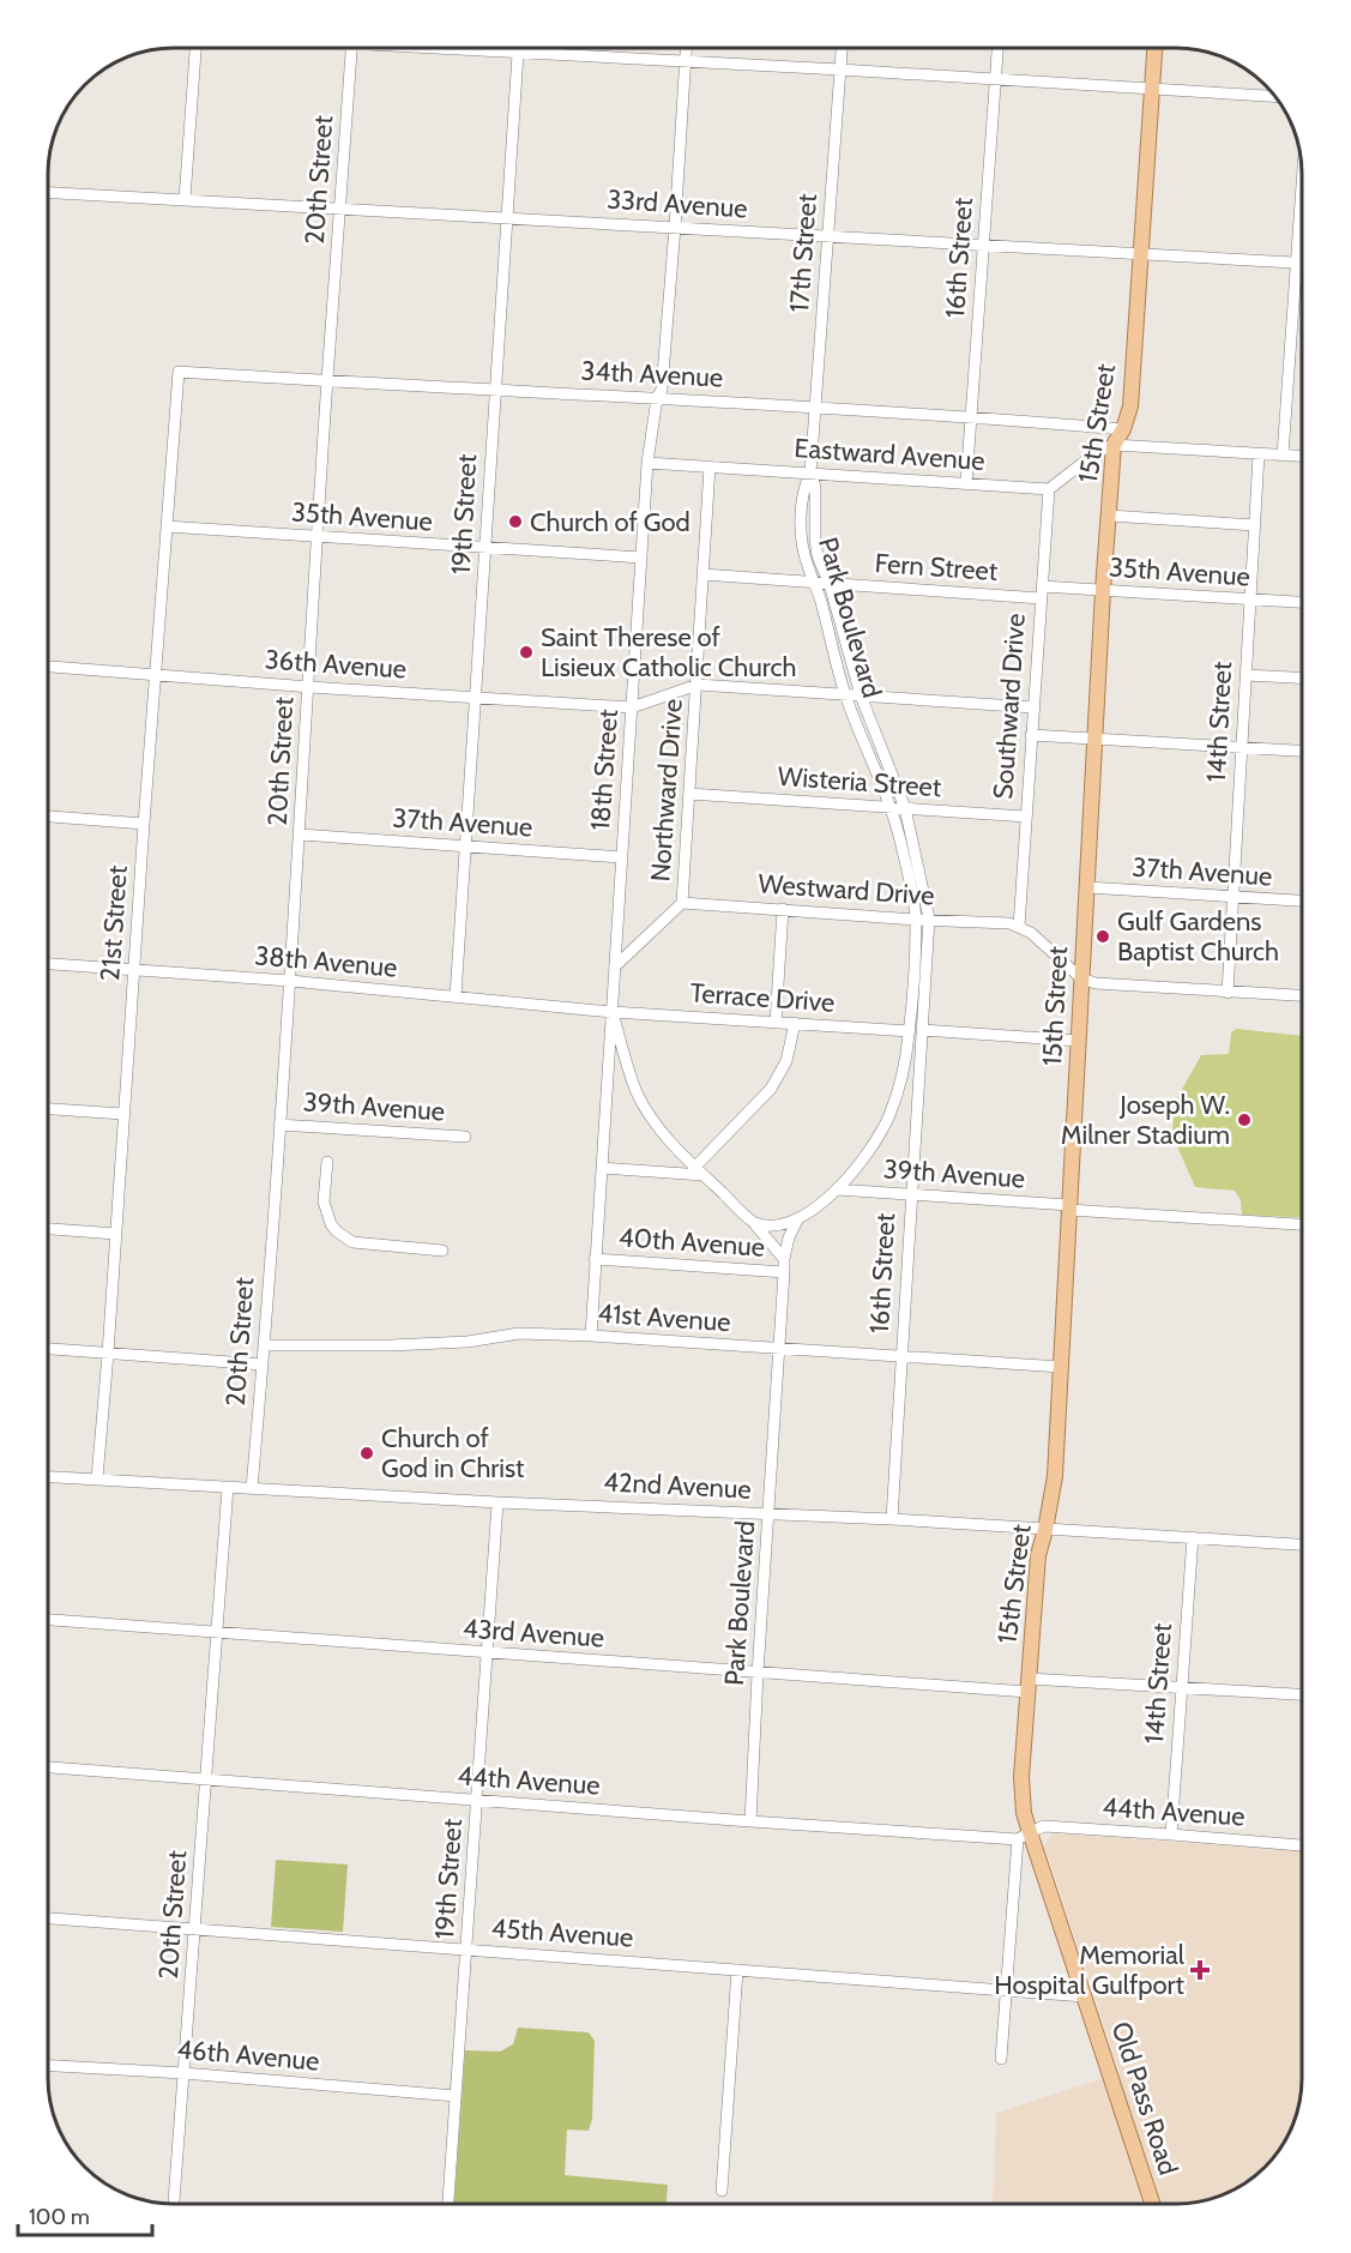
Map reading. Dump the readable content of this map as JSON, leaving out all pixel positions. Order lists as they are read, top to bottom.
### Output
{
  "streets": {
    "main road": ["15th Street", "Old Pass Road"],
    "street": [
      "20th Street",
      "33rd Avenue",
      "17th Street",
      "16th Street",
      "34th Avenue",
      "Eastward Avenue",
      "19th Street",
      "35th Avenue",
      "Fern Street",
      "Park Boulevard",
      "36th Avenue",
      "Southward Drive",
      "14th Street",
      "18th Street",
      "Wisteria Street",
      "Northward Drive",
      "37th Avenue",
      "Westward Drive",
      "21st Street",
      "38th Avenue",
      "Terrace Drive",
      "39th Avenue",
      "40th Avenue",
      "41st Avenue",
      "42nd Avenue",
      "43rd Avenue",
      "44th Avenue",
      "45th Avenue",
      "46th Avenue"
    ]
  },
  "crossings": [
    ["20th Street", "33rd Avenue"],
    ["20th Street", "34th Avenue"],
    ["20th Street", "35th Avenue"],
    ["20th Street", "36th Avenue"],
    ["20th Street", "37th Avenue"],
    ["20th Street", "38th Avenue"],
    ["20th Street", "39th Avenue"],
    ["20th Street", "41st Avenue"],
    ["20th Street", "42nd Avenue"],
    ["20th Street", "43rd Avenue"],
    ["20th Street", "44th Avenue"],
    ["20th Street", "45th Avenue"],
    ["20th Street", "46th Avenue"],
    ["33rd Avenue", "17th Street"],
    ["33rd Avenue", "16th Street"],
    ["33rd Avenue", "15th Street"],
    ["33rd Avenue", "19th Street"],
    ["33rd Avenue", "18th Street"],
    ["17th Street", "34th Avenue"],
    ["17th Street", "Eastward Avenue"],
    ["17th Street", "Park Boulevard"],
    ["16th Street", "34th Avenue"],
    ["16th Street", "Eastward Avenue"],
    ["16th Street", "Park Boulevard"],
    ["16th Street", "39th Avenue"],
    ["16th Street", "41st Avenue"],
    ["16th Street", "42nd Avenue"],
    ["34th Avenue", "15th Street"],
    ["34th Avenue", "19th Street"],
    ["34th Avenue", "18th Street"],
    ["34th Avenue", "21st Street"],
    ["15th Street", "35th Avenue"],
    ["15th Street", "37th Avenue"],
    ["15th Street", "Westward Drive"],
    ["15th Street", "39th Avenue"],
    ["15th Street", "41st Avenue"],
    ["15th Street", "42nd Avenue"],
    ["15th Street", "43rd Avenue"],
    ["15th Street", "44th Avenue"],
    ["15th Street", "45th Avenue"],
    ["15th Street", "Old Pass Road"],
    ["Eastward Avenue", "Park Boulevard"],
    ["Eastward Avenue", "Southward Drive"],
    ["Eastward Avenue", "18th Street"],
    ["Eastward Avenue", "Northward Drive"],
    ["19th Street", "35th Avenue"],
    ["19th Street", "36th Avenue"],
    ["19th Street", "37th Avenue"],
    ["19th Street", "38th Avenue"],
    ["19th Street", "42nd Avenue"],
    ["19th Street", "43rd Avenue"],
    ["19th Street", "44th Avenue"],
    ["19th Street", "45th Avenue"],
    ["19th Street", "46th Avenue"],
    ["35th Avenue", "Fern Street"],
    ["35th Avenue", "Southward Drive"],
    ["35th Avenue", "14th Street"],
    ["35th Avenue", "18th Street"],
    ["35th Avenue", "21st Street"],
    ["Fern Street", "Park Boulevard"],
    ["Fern Street", "Southward Drive"],
    ["Park Boulevard", "Wisteria Street"],
    ["Park Boulevard", "Westward Drive"],
    ["Park Boulevard", "Terrace Drive"],
    ["Park Boulevard", "39th Avenue"],
    ["Park Boulevard", "40th Avenue"],
    ["Park Boulevard", "41st Avenue"],
    ["Park Boulevard", "42nd Avenue"],
    ["Park Boulevard", "43rd Avenue"],
    ["Park Boulevard", "44th Avenue"],
    ["36th Avenue", "18th Street"],
    ["36th Avenue", "21st Street"],
    ["Southward Drive", "Wisteria Street"],
    ["Southward Drive", "Westward Drive"],
    ["14th Street", "37th Avenue"],
    ["14th Street", "42nd Avenue"],
    ["14th Street", "43rd Avenue"],
    ["14th Street", "44th Avenue"],
    ["18th Street", "37th Avenue"],
    ["18th Street", "38th Avenue"],
    ["18th Street", "Terrace Drive"],
    ["18th Street", "40th Avenue"],
    ["18th Street", "41st Avenue"],
    ["Wisteria Street", "Northward Drive"],
    ["Northward Drive", "Westward Drive"],
    ["21st Street", "38th Avenue"],
    ["21st Street", "42nd Avenue"],
    ["38th Avenue", "Terrace Drive"],
    ["44th Avenue", "Old Pass Road"],
    ["45th Avenue", "Old Pass Road"]
  ],
  "places": {
    "other": [
      "Church of God",
      "Saint Therese of Lisieux Catholic Church",
      "Gulf Gardens Baptist Church",
      "Joseph W. Milner Stadium",
      "Church of God in Christ"
    ],
    "health": ["Memorial Hospital Gulfport"]
  },
  "scale_bar": "100 m"
}
